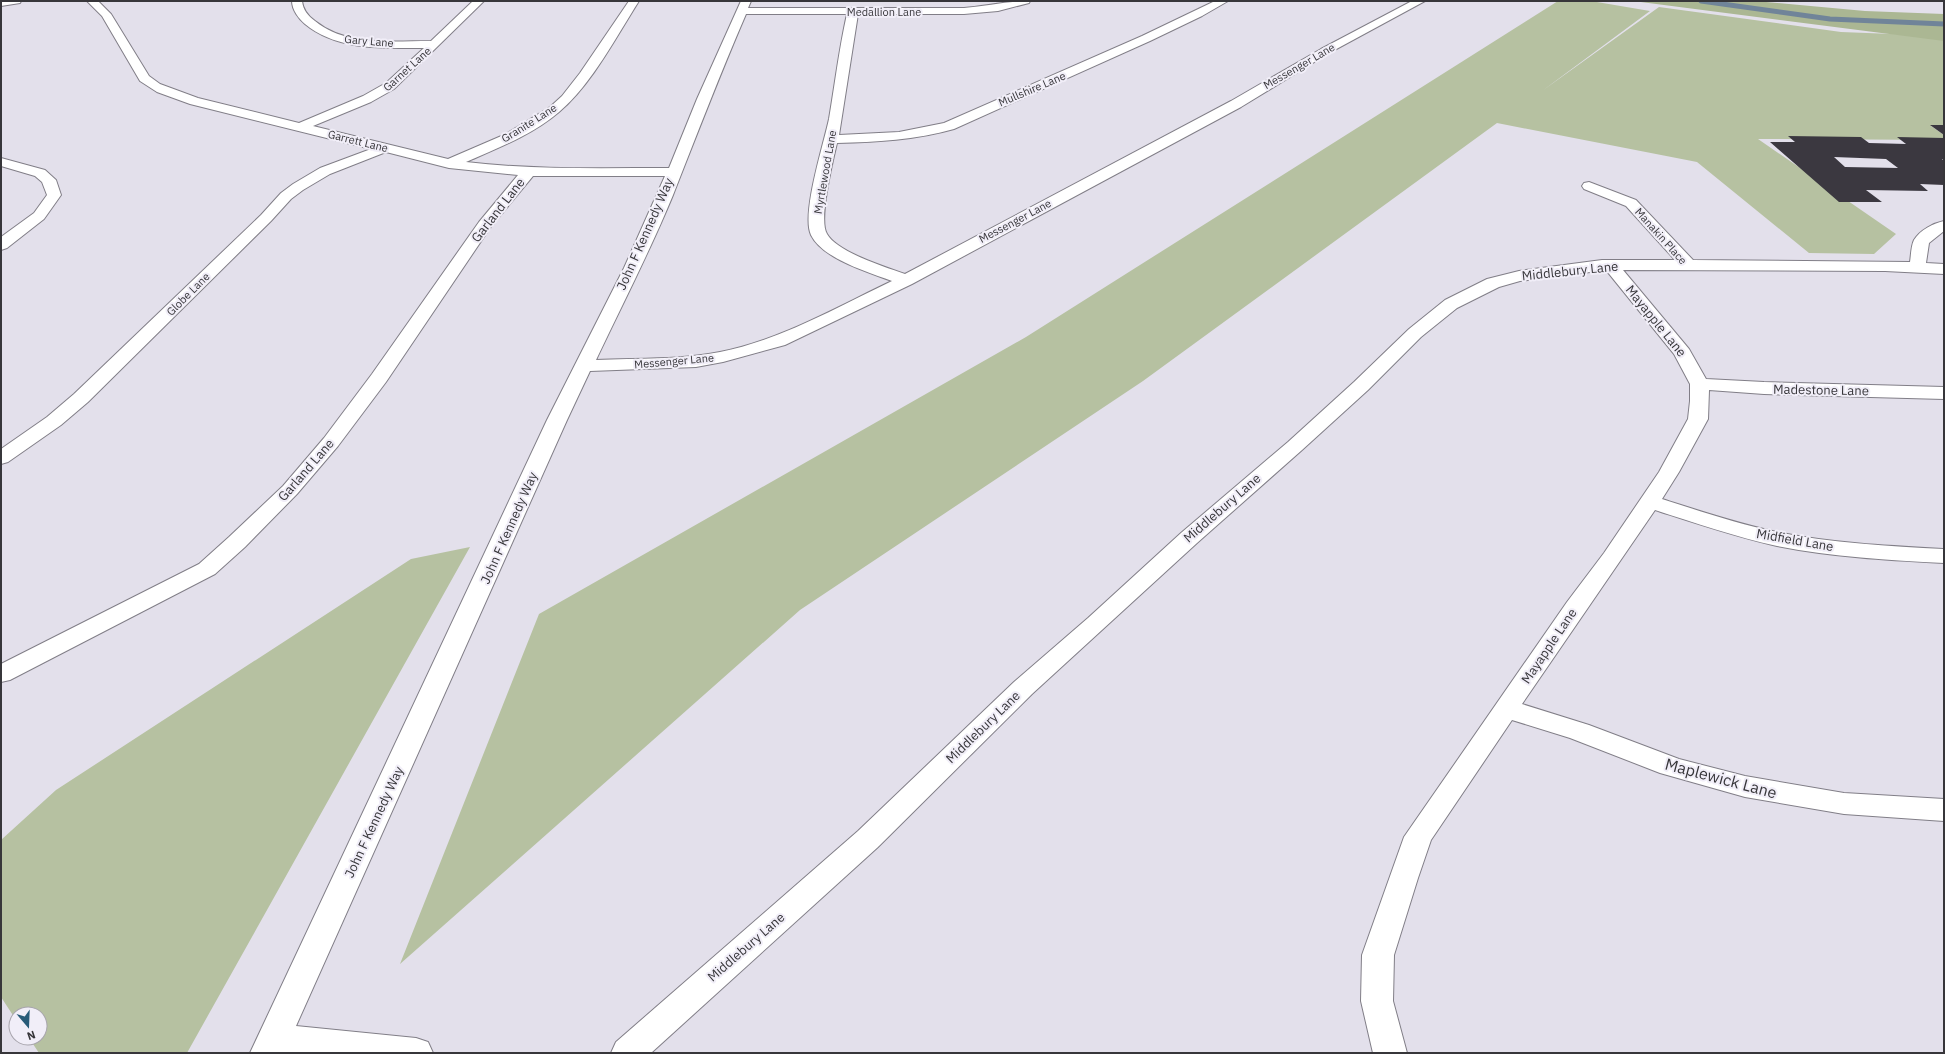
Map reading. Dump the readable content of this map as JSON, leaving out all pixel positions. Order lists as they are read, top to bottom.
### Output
{
  "streets": {
    "street": [
      "Medallion Lane",
      "Gary Lane",
      "Messenger Lane",
      "Garnet Lane",
      "Mullshire Lane",
      "Granite Lane",
      "Garrett Lane",
      "Myrtlewood Lane",
      "Garland Lane",
      "John F Kennedy Way",
      "Manakin Place",
      "Middlebury Lane",
      "Globe Lane",
      "Mayapple Lane",
      "Madestone Lane",
      "Midfield Lane",
      "Maplewick Lane"
    ]
  },
  "crossings": [
    ["Medallion Lane", "Myrtlewood Lane"],
    ["Medallion Lane", "John F Kennedy Way"],
    ["Gary Lane", "Garnet Lane"],
    ["Messenger Lane", "Myrtlewood Lane"],
    ["Messenger Lane", "John F Kennedy Way"],
    ["Garnet Lane", "Garrett Lane"],
    ["Mullshire Lane", "Myrtlewood Lane"],
    ["Granite Lane", "Garrett Lane"],
    ["Garrett Lane", "Garland Lane"],
    ["Garrett Lane", "John F Kennedy Way"],
    ["Garrett Lane", "Globe Lane"],
    ["Manakin Place", "Middlebury Lane"],
    ["Middlebury Lane", "Mayapple Lane"],
    ["Mayapple Lane", "Madestone Lane"],
    ["Mayapple Lane", "Midfield Lane"],
    ["Mayapple Lane", "Maplewick Lane"]
  ],
  "north": "bottom"
}
